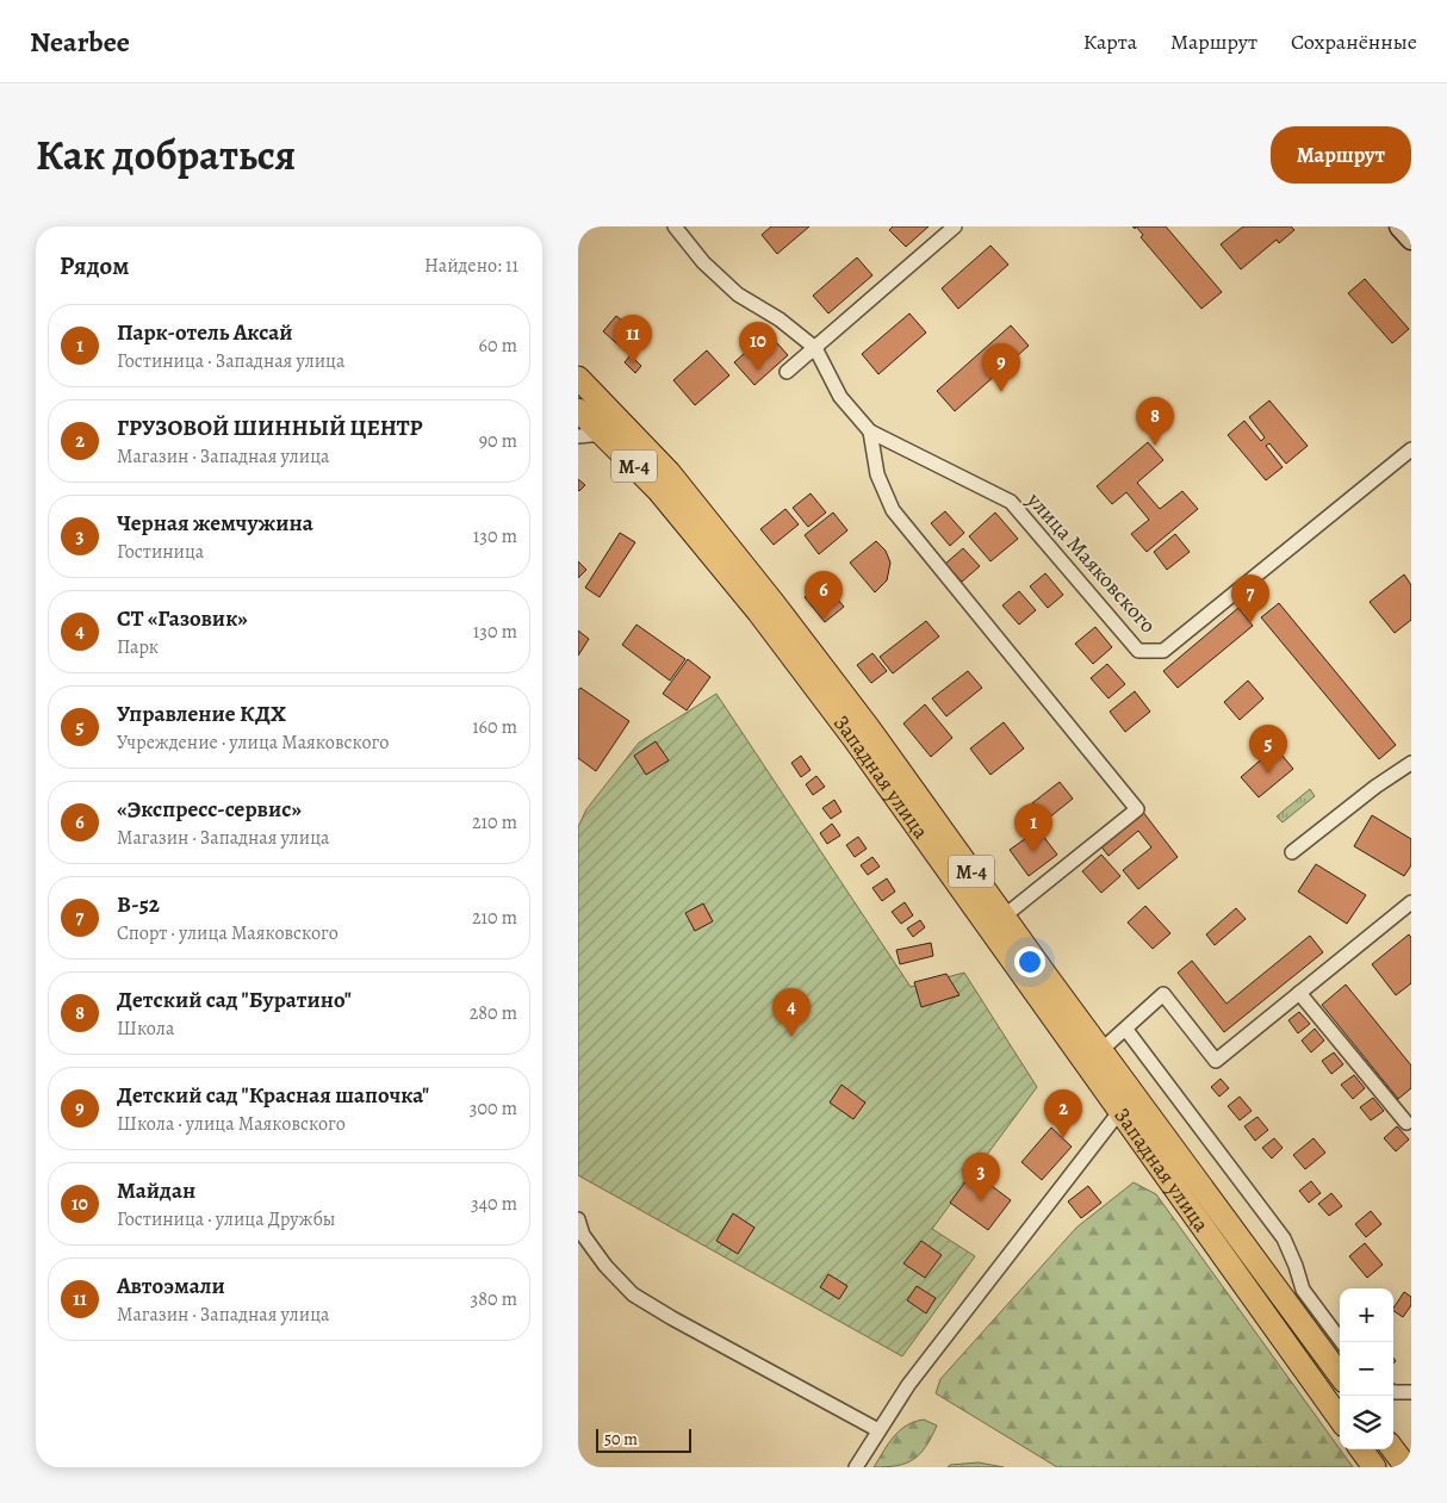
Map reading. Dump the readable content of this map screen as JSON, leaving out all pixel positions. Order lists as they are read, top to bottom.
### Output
{
  "streets": {
    "main road": ["М-4", "Западная улица"],
    "street": ["улица Маяковского"]
  },
  "scale_bar": "50 m",
  "page": {
    "header": "Nearbee",
    "nav": ["Карта", "Маршрут", "Сохранённые"],
    "title": "Как добраться",
    "buttons": "Маршрут",
    "heading": ["Рядом", "Найдено: 11"],
    "list": [
      {
        "mark": "1",
        "name": "Парк-отель Аксай",
        "note": "Гостиница · Западная улица",
        "value": "60 m"
      },
      {
        "mark": "2",
        "name": "ГРУЗОВОЙ ШИННЫЙ ЦЕНТР",
        "note": "Магазин · Западная улица",
        "value": "90 m"
      },
      {
        "mark": "3",
        "name": "Черная жемчужина",
        "note": "Гостиница",
        "value": "130 m"
      },
      {
        "mark": "4",
        "name": "СТ «Газовик»",
        "note": "Парк",
        "value": "130 m"
      },
      {
        "mark": "5",
        "name": "Управление КДХ",
        "note": "Учреждение · улица Маяковского",
        "value": "160 m"
      },
      {
        "mark": "6",
        "name": "«Экспресс-сервис»",
        "note": "Магазин · Западная улица",
        "value": "210 m"
      },
      {
        "mark": "7",
        "name": "В-52",
        "note": "Спорт · улица Маяковского",
        "value": "210 m"
      },
      {
        "mark": "8",
        "name": "Детский сад \"Буратино\"",
        "note": "Школа",
        "value": "280 m"
      },
      {
        "mark": "9",
        "name": "Детский сад \"Красная шапочка\"",
        "note": "Школа · улица Маяковского",
        "value": "300 m"
      },
      {
        "mark": "10",
        "name": "Майдан",
        "note": "Гостиница · улица Дружбы",
        "value": "340 m"
      },
      {
        "mark": "11",
        "name": "Автоэмали",
        "note": "Магазин · Западная улица",
        "value": "380 m"
      }
    ],
    "pins": [
      "11",
      "10",
      "9",
      "8",
      "6",
      "7",
      "5",
      "1",
      "4",
      "2",
      "3"
    ],
    "map_buttons": ["+", "−"],
    "scale": "50 m"
  }
}
